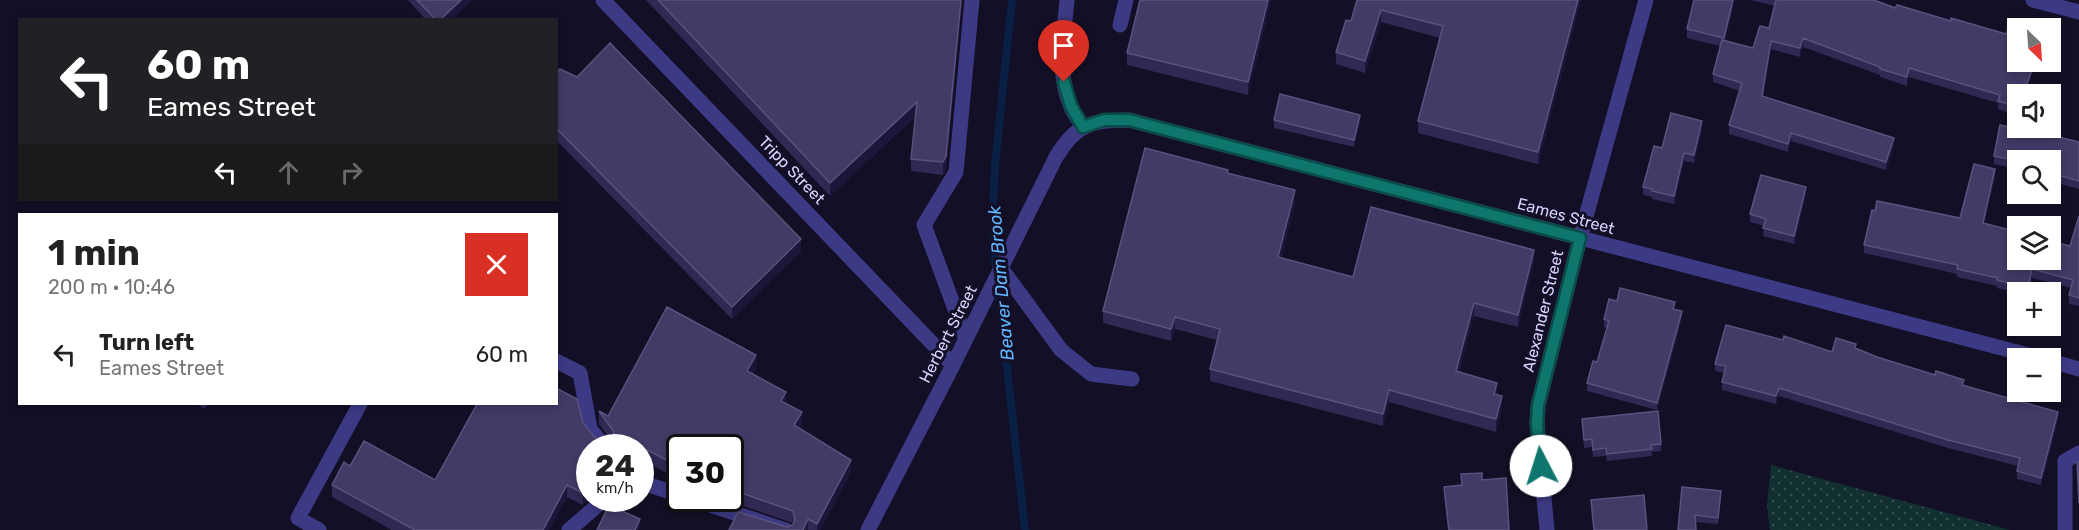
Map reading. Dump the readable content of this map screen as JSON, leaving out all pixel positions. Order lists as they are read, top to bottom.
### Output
{
  "streets": {
    "street": [
      "Tripp Street",
      "Eames Street",
      "Alexander Street",
      "Herbert Street"
    ]
  },
  "crossings": [
    ["Tripp Street", "Herbert Street"],
    ["Eames Street", "Alexander Street"],
    ["Eames Street", "Herbert Street"]
  ],
  "water": ["Beaver Dam Brook"],
  "north": "bottom right",
  "page": {
    "map_buttons": ["+", "−"],
    "turn": ["60 m", "Eames Street"],
    "heading": ["1 min", "200 m · 10:46"],
    "list": [
      {
        "name": "Turn left",
        "note": "Eames Street",
        "value": "60 m"
      }
    ],
    "speed": "24 km/h",
    "limit": "30"
  }
}
